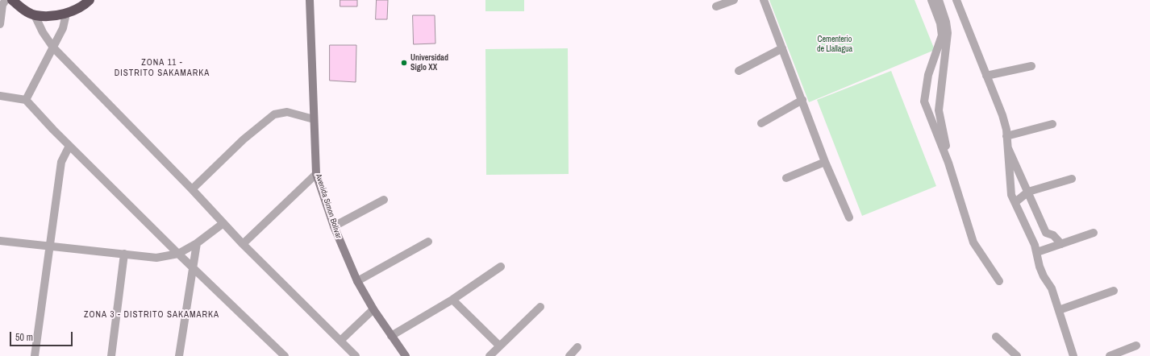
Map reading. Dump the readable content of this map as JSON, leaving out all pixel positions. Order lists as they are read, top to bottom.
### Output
{
  "streets": {
    "main road": ["Avenida Simon Bolivar"]
  },
  "districts": ["ZONA 11 - DISTRITO SAKAMARKA", "ZONA 3 - DISTRITO SAKAMARKA"],
  "parks": ["Cementerio de Llallagua"],
  "places": ["Universidad Siglo XX"],
  "scale_bar": "50 m"
}
